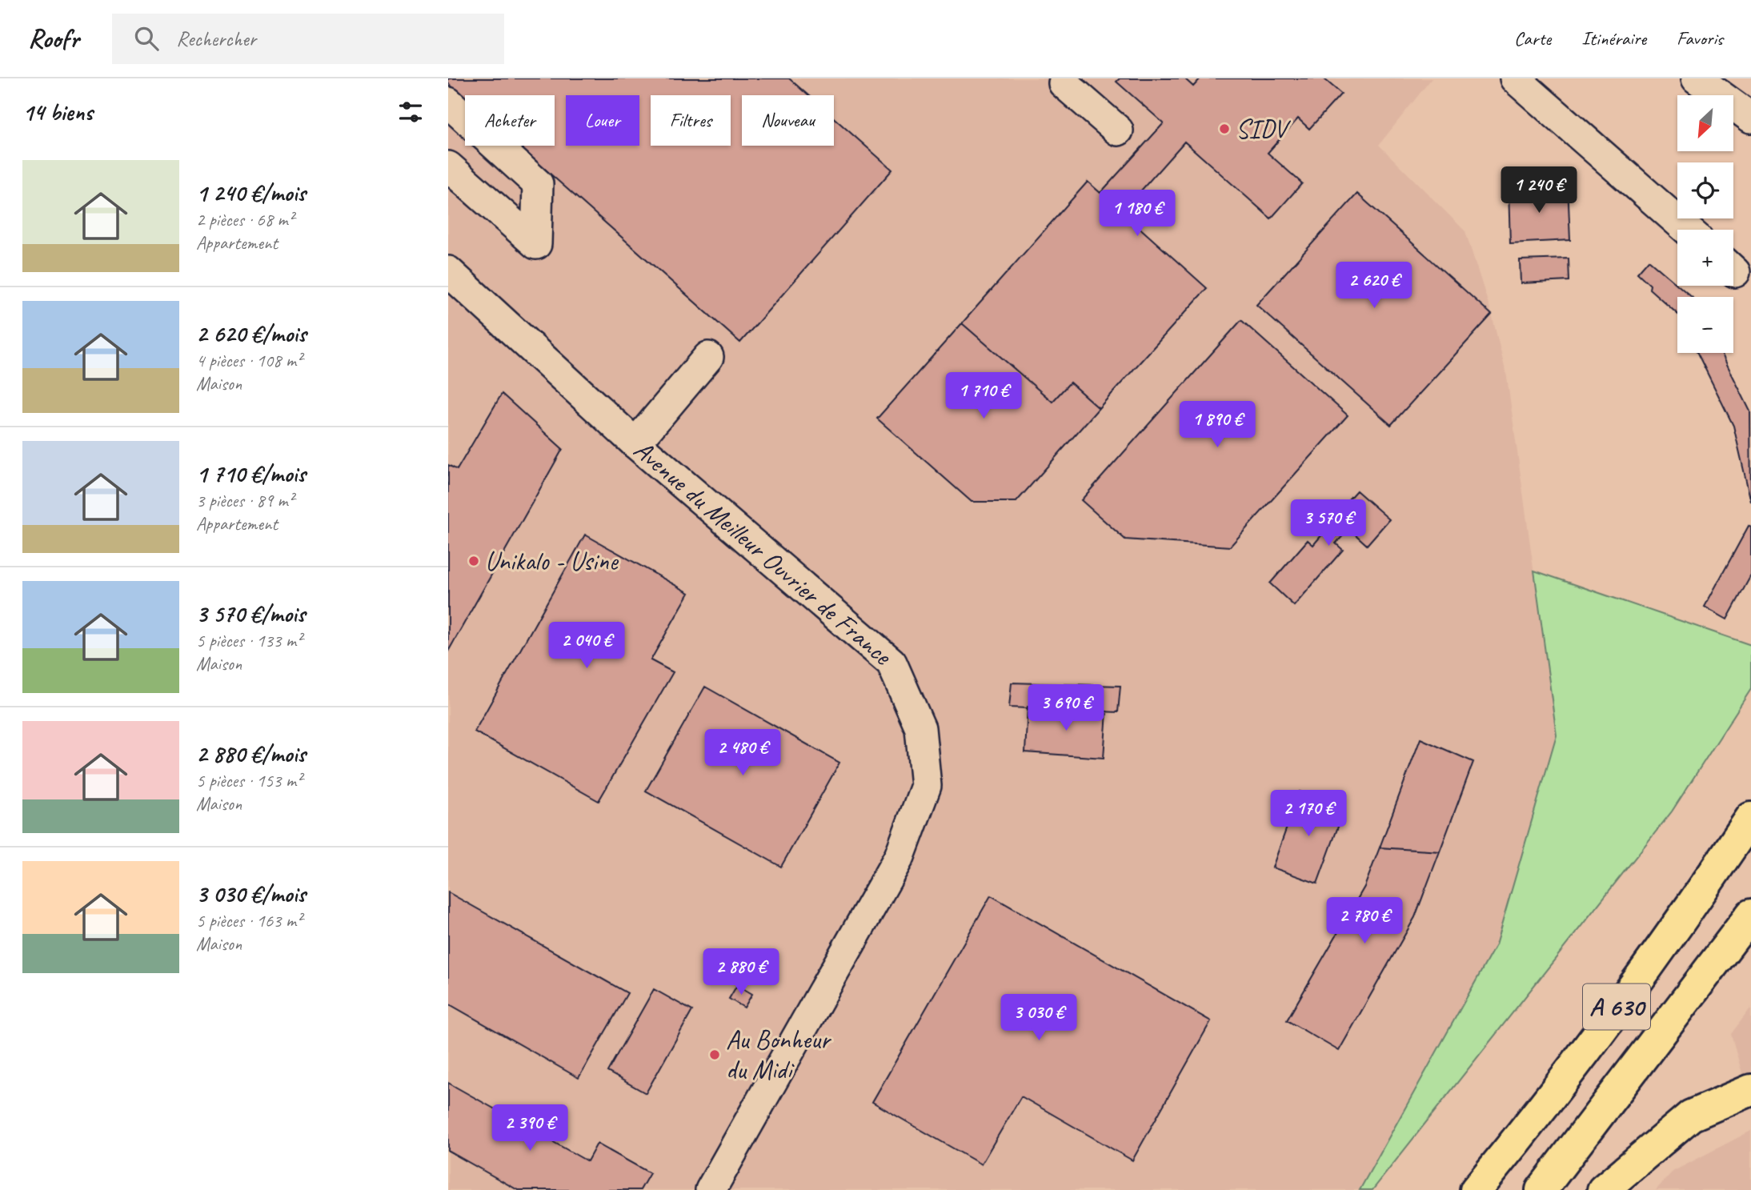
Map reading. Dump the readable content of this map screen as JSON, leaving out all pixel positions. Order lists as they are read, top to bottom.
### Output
{
  "streets": {
    "highway": ["A 630"],
    "street": ["Avenue du Meilleur Ouvrier de France"]
  },
  "places": ["SIDV", "Unikalo - Usine", "Au Bonheur du Midi"],
  "north": "bottom left",
  "page": {
    "header": "Roofr",
    "search": "Rechercher",
    "nav": ["Carte", "Itinéraire", "Favoris"],
    "heading": "14 biens",
    "map_buttons": ["+", "−"],
    "chip": [
      "Acheter",
      "Louer",
      "Filtres",
      "Nouveau"
    ],
    "list": [
      {
        "name": "1 240 €/mois",
        "note": "2 pièces · 68 m² · Appartement"
      },
      {
        "name": "2 620 €/mois",
        "note": "4 pièces · 108 m² · Maison"
      },
      {
        "name": "1 710 €/mois",
        "note": "3 pièces · 89 m² · Appartement"
      },
      {
        "name": "3 570 €/mois",
        "note": "5 pièces · 133 m² · Maison"
      },
      {
        "name": "2 880 €/mois",
        "note": "5 pièces · 153 m² · Maison"
      },
      {
        "name": "3 030 €/mois",
        "note": "5 pièces · 163 m² · Maison"
      }
    ],
    "price": [
      "1 240 €",
      "1 180 €",
      "2 620 €",
      "1 710 €",
      "1 890 €",
      "3 570 €",
      "2 040 €",
      "3 690 €",
      "2 480 €",
      "2 170 €",
      "2 780 €",
      "2 880 €",
      "3 030 €",
      "2 390 €"
    ]
  }
}
